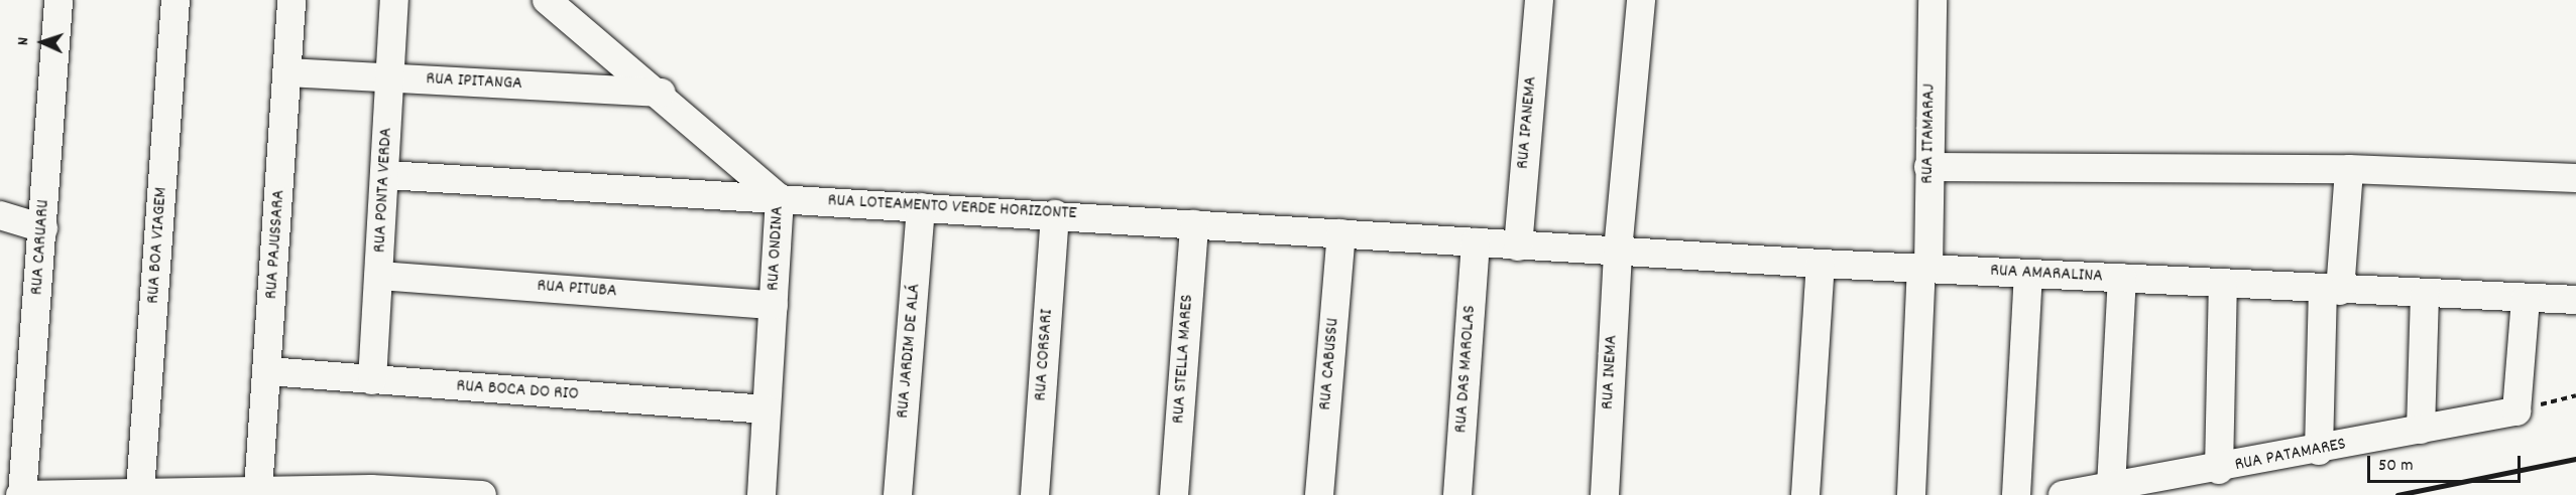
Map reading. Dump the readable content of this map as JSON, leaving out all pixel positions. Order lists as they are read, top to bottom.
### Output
{
  "streets": {
    "street": [
      "RUA IPITANGA",
      "RUA IPANEMA",
      "RUA ITAMARAJ",
      "RUA PONTA VERDA",
      "RUA LOTEAMENTO VERDE HORIZONTE",
      "RUA PAJUSSARA",
      "RUA BOA VIAGEM",
      "RUA CARUARU",
      "RUA ONDINA",
      "RUA AMARALINA",
      "RUA PITUBA",
      "RUA JARDIM DE ALÁ",
      "RUA CORSARI",
      "RUA STELLA MARES",
      "RUA CABUSSU",
      "RUA DAS MAROLAS",
      "RUA INEMA",
      "RUA BOCA DO RIO",
      "RUA PATAMARES"
    ]
  },
  "crossings": [
    ["RUA IPITANGA", "RUA PONTA VERDA"],
    ["RUA IPITANGA", "RUA PAJUSSARA"],
    ["RUA IPITANGA", "RUA ONDINA"],
    ["RUA IPANEMA", "RUA LOTEAMENTO VERDE HORIZONTE"],
    ["RUA IPANEMA", "RUA AMARALINA"],
    ["RUA ITAMARAJ", "RUA AMARALINA"],
    ["RUA PONTA VERDA", "RUA LOTEAMENTO VERDE HORIZONTE"],
    ["RUA PONTA VERDA", "RUA PITUBA"],
    ["RUA PONTA VERDA", "RUA BOCA DO RIO"],
    ["RUA LOTEAMENTO VERDE HORIZONTE", "RUA ONDINA"],
    ["RUA LOTEAMENTO VERDE HORIZONTE", "RUA AMARALINA"],
    ["RUA LOTEAMENTO VERDE HORIZONTE", "RUA JARDIM DE ALÁ"],
    ["RUA LOTEAMENTO VERDE HORIZONTE", "RUA CORSARI"],
    ["RUA LOTEAMENTO VERDE HORIZONTE", "RUA STELLA MARES"],
    ["RUA LOTEAMENTO VERDE HORIZONTE", "RUA CABUSSU"],
    ["RUA LOTEAMENTO VERDE HORIZONTE", "RUA DAS MAROLAS"],
    ["RUA PAJUSSARA", "RUA BOCA DO RIO"],
    ["RUA ONDINA", "RUA PITUBA"],
    ["RUA ONDINA", "RUA BOCA DO RIO"],
    ["RUA AMARALINA", "RUA INEMA"]
  ],
  "scale_bar": "50 m",
  "north": "left"
}
